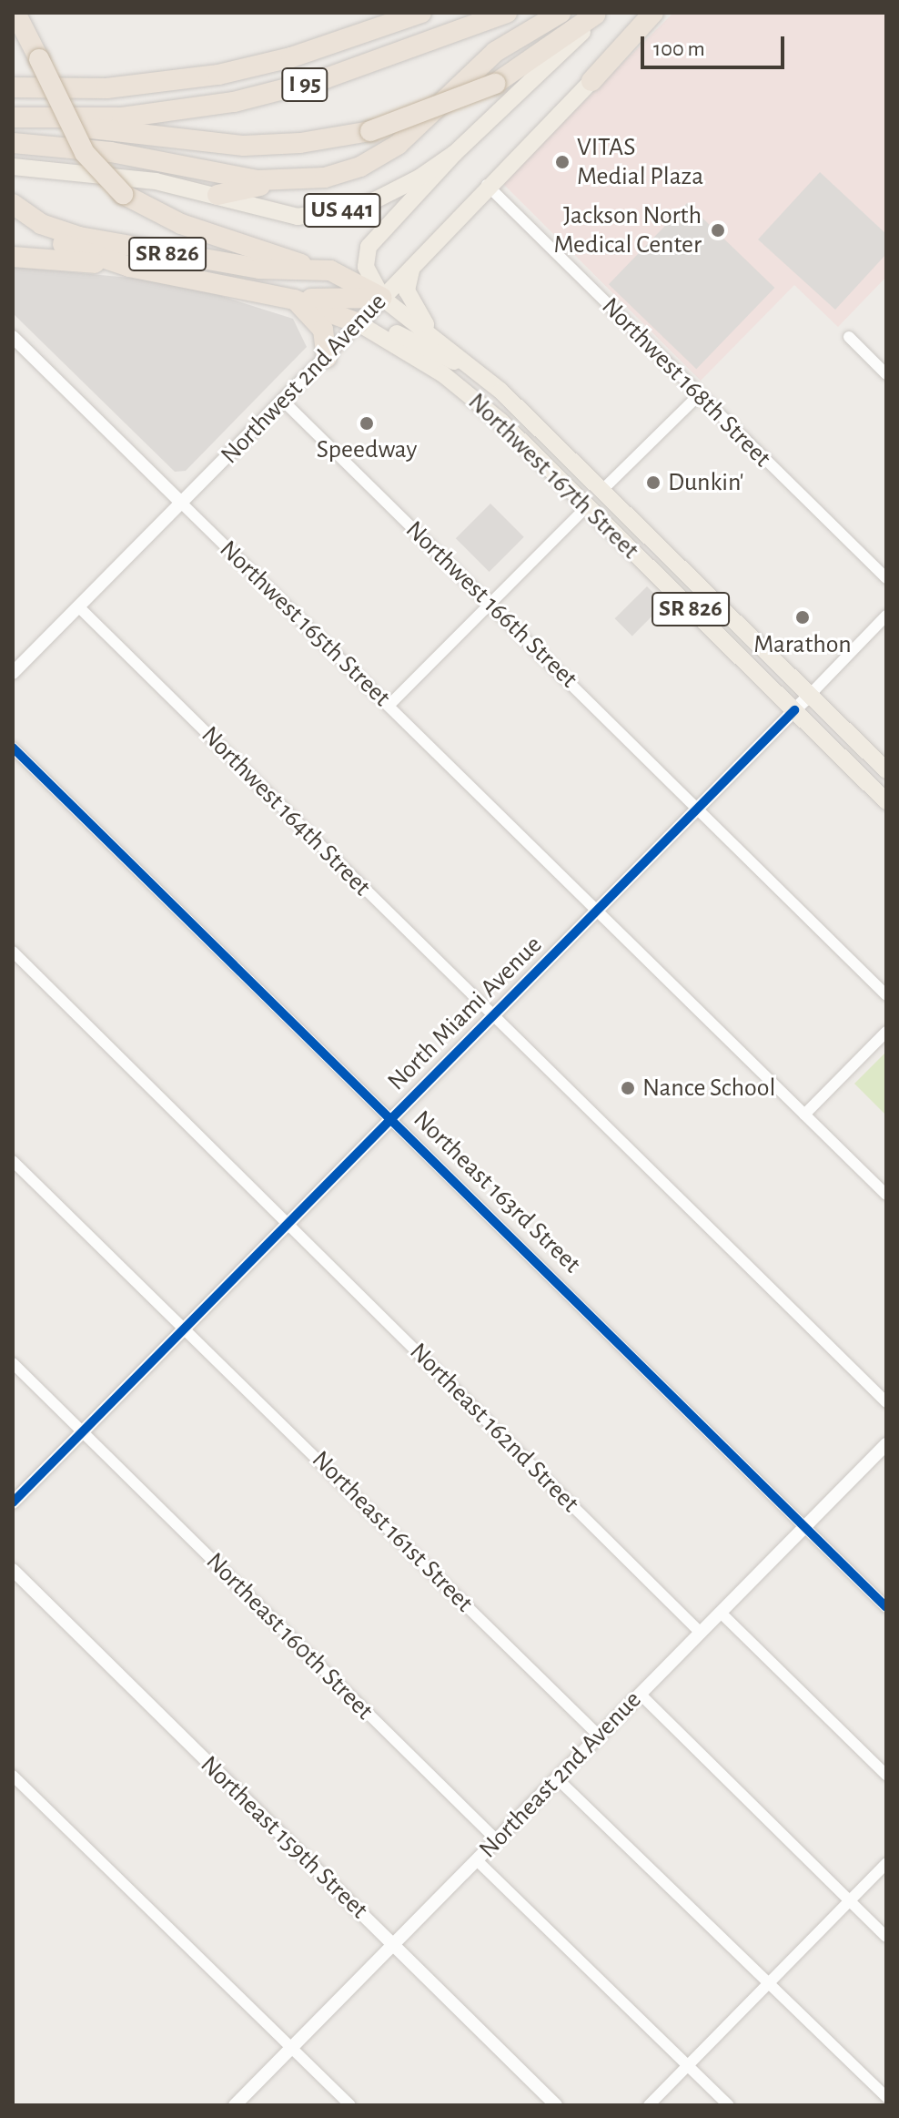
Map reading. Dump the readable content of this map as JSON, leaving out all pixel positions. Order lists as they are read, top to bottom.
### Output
{
  "streets": {
    "highway": ["I 95", "SR 826"],
    "main road": ["US 441", "Northwest 2nd Avenue", "Northwest 167th Street"],
    "street": [
      "Northwest 168th Street",
      "Northwest 166th Street",
      "Northwest 165th Street",
      "Northwest 164th Street",
      "North Miami Avenue",
      "Northeast 163rd Street",
      "Northeast 162nd Street",
      "Northeast 161st Street",
      "Northeast 160th Street",
      "Northeast 2nd Avenue",
      "Northeast 159th Street"
    ]
  },
  "crossings": [
    ["SR 826", "Northwest 2nd Avenue"],
    ["SR 826", "Northwest 167th Street"],
    ["SR 826", "North Miami Avenue"],
    ["Northwest 2nd Avenue", "Northwest 168th Street"],
    ["Northwest 2nd Avenue", "Northwest 167th Street"],
    ["Northwest 2nd Avenue", "Northwest 166th Street"],
    ["Northwest 2nd Avenue", "Northwest 165th Street"],
    ["Northwest 2nd Avenue", "Northwest 164th Street"],
    ["Northwest 167th Street", "North Miami Avenue"],
    ["Northwest 166th Street", "North Miami Avenue"],
    ["Northwest 165th Street", "North Miami Avenue"],
    ["Northwest 164th Street", "North Miami Avenue"],
    ["North Miami Avenue", "Northeast 163rd Street"],
    ["North Miami Avenue", "Northeast 162nd Street"],
    ["North Miami Avenue", "Northeast 161st Street"],
    ["North Miami Avenue", "Northeast 160th Street"],
    ["Northeast 163rd Street", "Northeast 2nd Avenue"],
    ["Northeast 162nd Street", "Northeast 2nd Avenue"],
    ["Northeast 161st Street", "Northeast 2nd Avenue"],
    ["Northeast 160th Street", "Northeast 2nd Avenue"],
    ["Northeast 2nd Avenue", "Northeast 159th Street"]
  ],
  "places": [
    "VITAS Medial Plaza",
    "Jackson North Medical Center",
    "Speedway",
    "Dunkin'",
    "Marathon",
    "Nance School"
  ],
  "scale_bar": "100 m"
}
